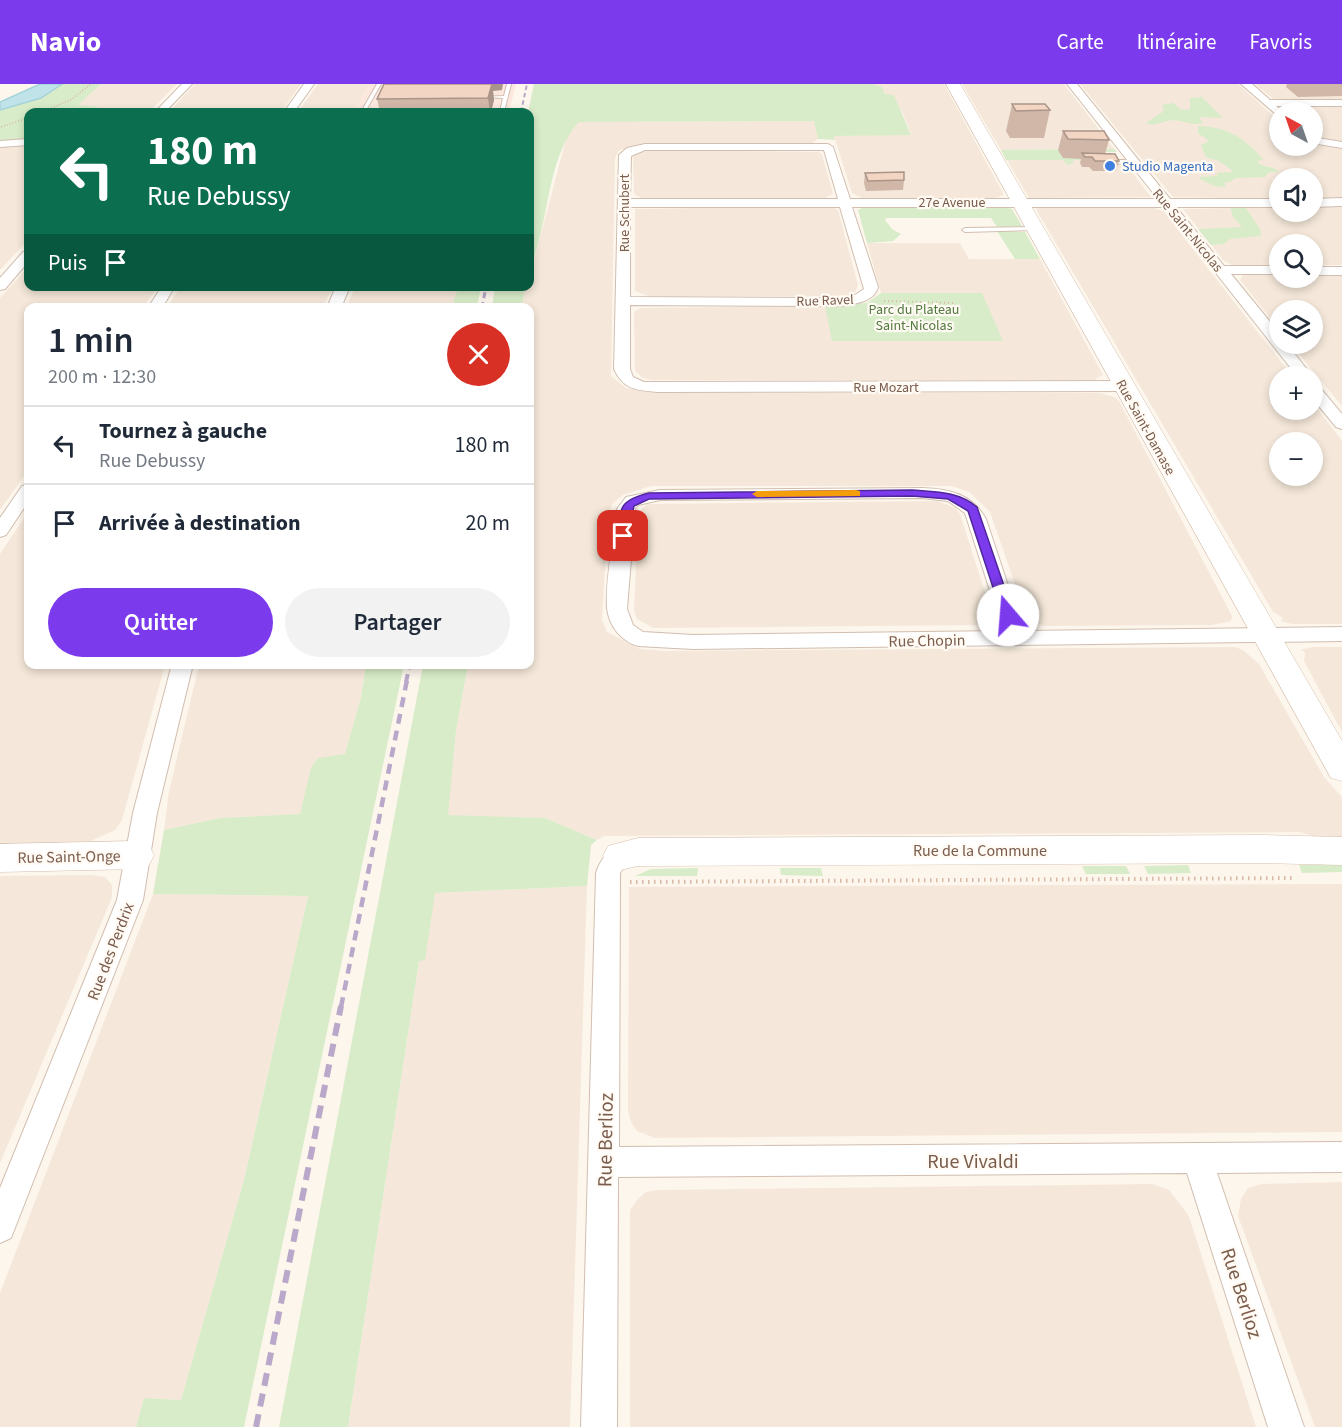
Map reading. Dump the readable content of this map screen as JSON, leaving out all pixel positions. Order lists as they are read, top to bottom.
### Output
{
  "streets": {
    "street": [
      "27e Avenue",
      "Rue Schubert",
      "Rue Saint-Nicolas",
      "Rue Ravel",
      "Rue Mozart",
      "Rue Saint-Damase",
      "Rue Chopin",
      "Rue de la Commune",
      "Rue Saint-Onge",
      "Rue des Perdrix",
      "Rue Berlioz",
      "Rue Vivaldi"
    ]
  },
  "crossings": [
    ["27e Avenue", "Rue Schubert"],
    ["27e Avenue", "Rue Saint-Nicolas"],
    ["27e Avenue", "Rue Ravel"],
    ["27e Avenue", "Rue Saint-Damase"],
    ["Rue Schubert", "Rue Ravel"],
    ["Rue Schubert", "Rue Mozart"],
    ["Rue Mozart", "Rue Saint-Damase"],
    ["Rue Saint-Damase", "Rue Chopin"],
    ["Rue de la Commune", "Rue Berlioz"],
    ["Rue Saint-Onge", "Rue des Perdrix"],
    ["Rue Berlioz", "Rue Vivaldi"]
  ],
  "parks": ["Parc du Plateau Saint-Nicolas"],
  "places": ["Studio Magenta"],
  "north": "top left",
  "page": {
    "header": "Navio",
    "nav": ["Carte", "Itinéraire", "Favoris"],
    "map_buttons": ["+", "−"],
    "turn": ["180 m", "Rue Debussy"],
    "then": "Puis",
    "heading": ["1 min", "200 m · 12:30"],
    "list": [
      {
        "name": "Tournez à gauche",
        "note": "Rue Debussy",
        "value": "180 m"
      },
      {
        "name": "Arrivée à destination",
        "value": "20 m"
      }
    ],
    "buttons": ["Quitter", "Partager"]
  }
}
